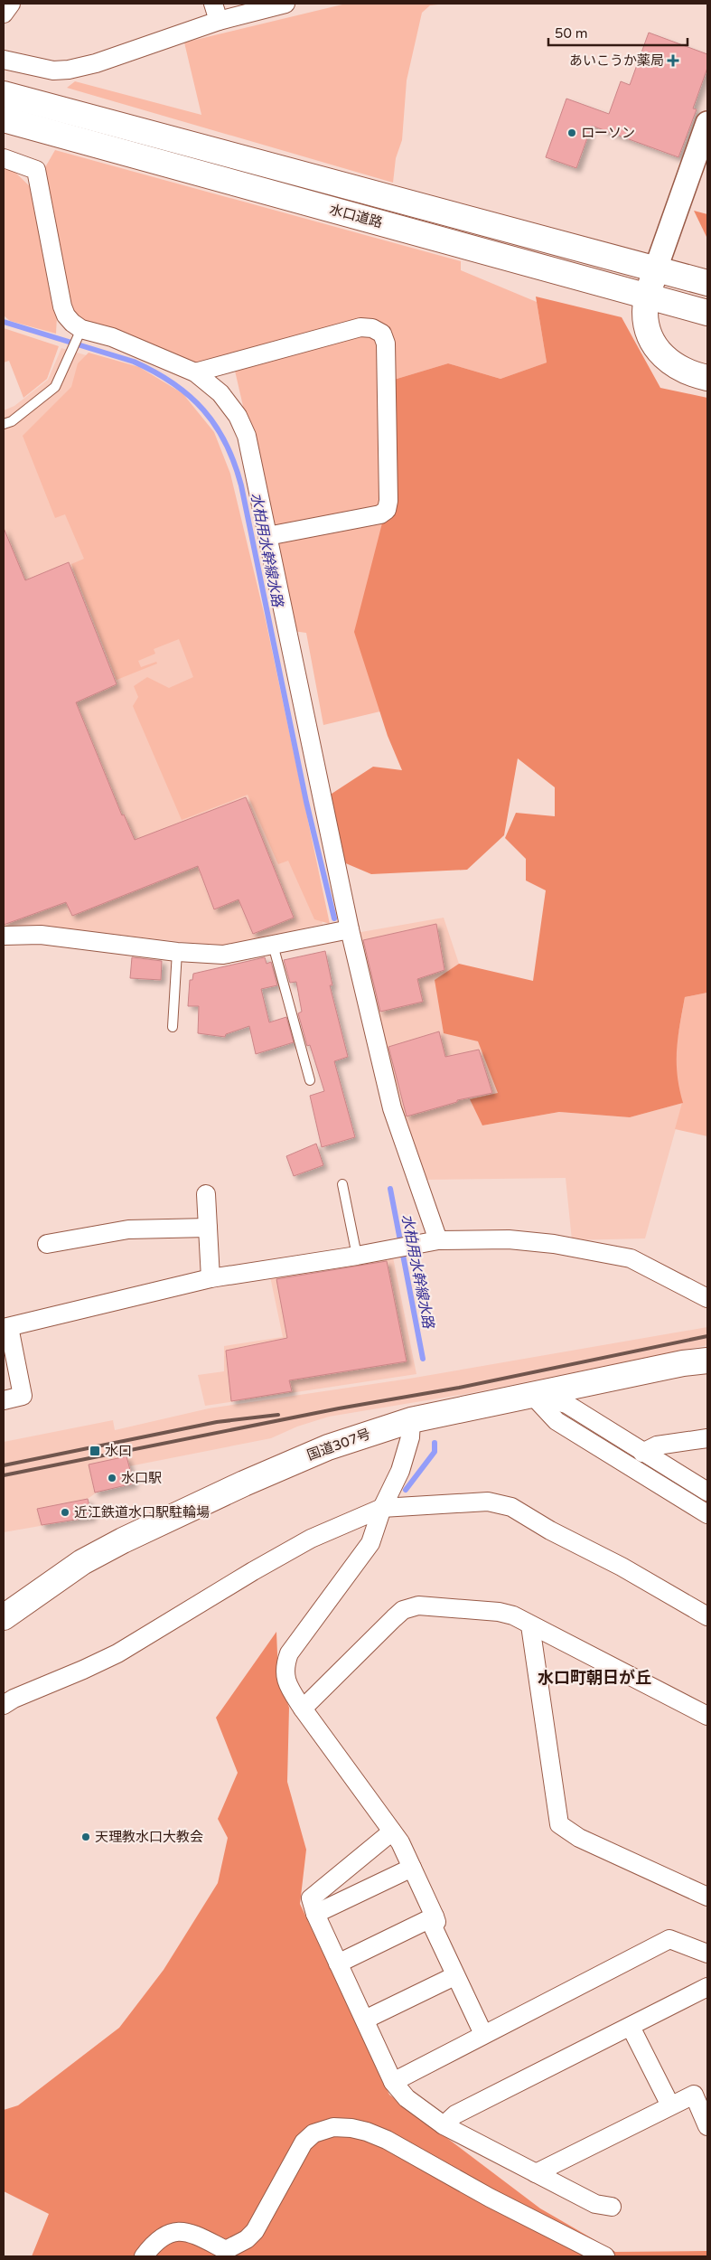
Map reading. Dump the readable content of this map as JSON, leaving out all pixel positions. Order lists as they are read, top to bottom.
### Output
{
  "streets": {
    "highway": ["水口道路", "国道307号"]
  },
  "districts": ["水口町朝日が丘"],
  "water": ["水柏用水幹線水路"],
  "places": {
    "health": ["あいこうか薬局"],
    "other": [
      "ローソン",
      "水口駅",
      "近江鉄道水口駅駐輪場",
      "天理教水口大教会"
    ],
    "transit": ["水口"]
  },
  "scale_bar": "50 m"
}
